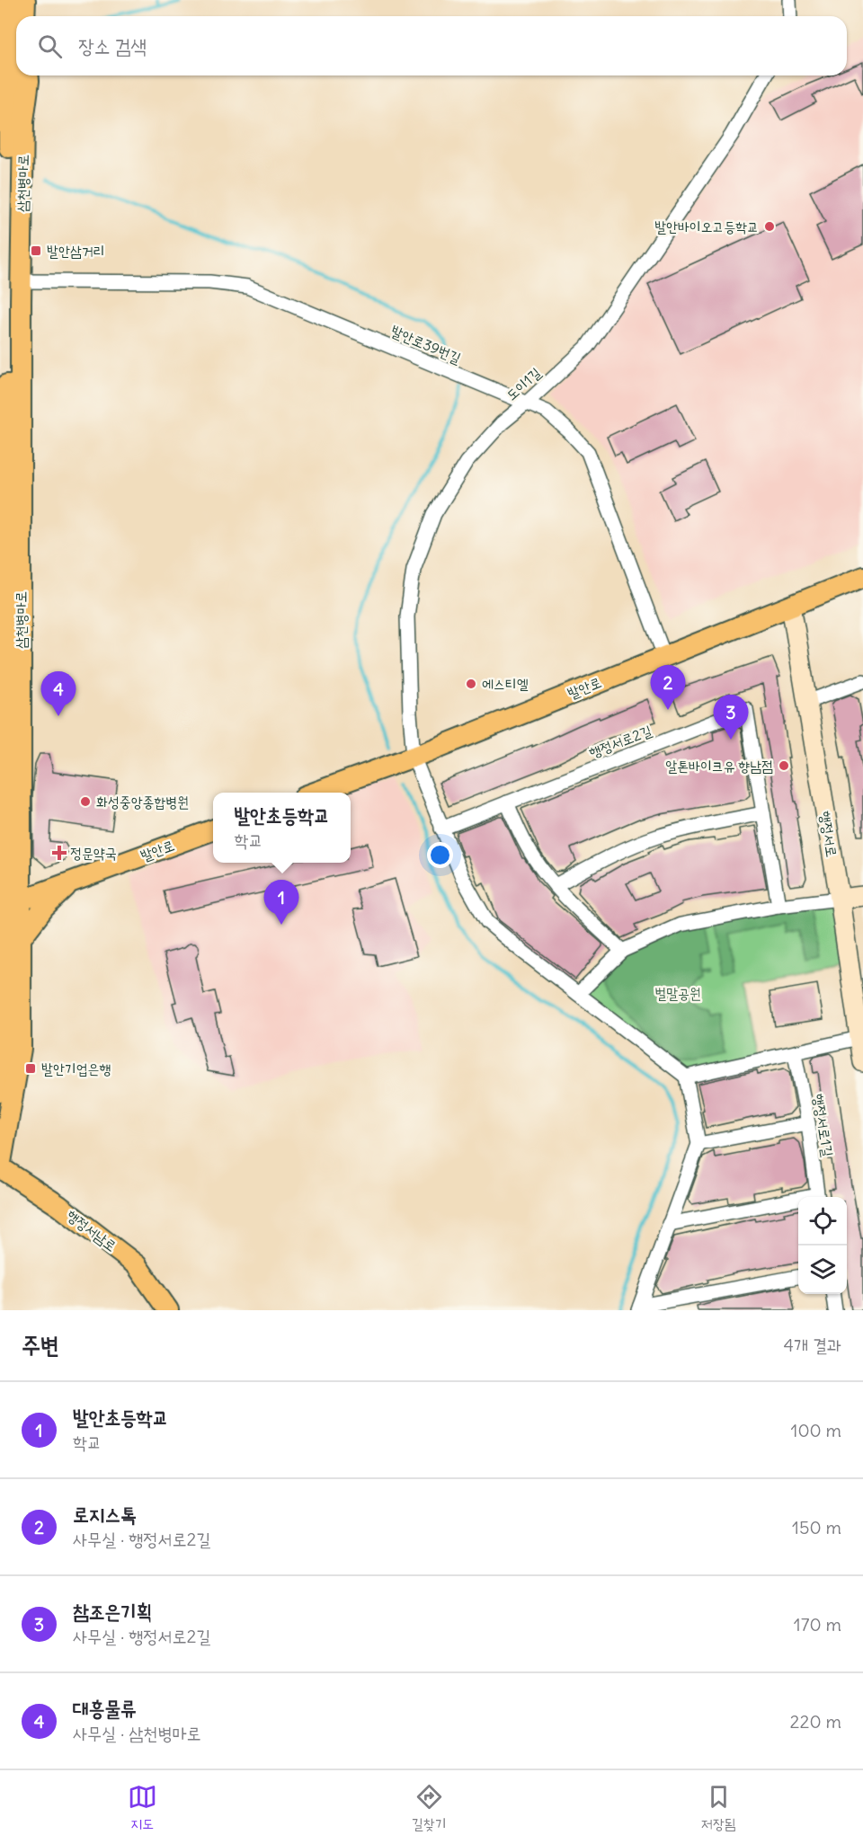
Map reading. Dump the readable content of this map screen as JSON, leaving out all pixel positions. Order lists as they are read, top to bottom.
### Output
{
  "streets": {
    "main road": ["삼천병마로", "발안로", "행정서남로"],
    "street": [
      "발안로39번길",
      "도이1길",
      "행정서로2길",
      "행정서로",
      "행정서로1길"
    ]
  },
  "crossings": [
    ["삼천병마로", "발안로39번길"],
    ["삼천병마로", "발안로"],
    ["삼천병마로", "행정서남로"],
    ["발안로39번길", "도이1길"],
    ["발안로39번길", "발안로"],
    ["도이1길", "발안로"],
    ["발안로", "행정서로"]
  ],
  "parks": ["벌말공원"],
  "places": {
    "other": [
      "발안바이오고등학교",
      "에스티엘",
      "알톤바이크유 향남점",
      "화성중앙종합병원"
    ],
    "transit": ["발안삼거리", "발안기업은행"],
    "health": ["정문약국"]
  },
  "page": {
    "search": "장소 검색",
    "pins": [
      "2",
      "4",
      "3",
      "1"
    ],
    "popup": ["발안초등학교", "학교"],
    "heading": ["주변", "4개 결과"],
    "list": [
      {
        "mark": "1",
        "name": "발안초등학교",
        "note": "학교",
        "value": "100 m"
      },
      {
        "mark": "2",
        "name": "로지스톡",
        "note": "사무실 · 행정서로2길",
        "value": "150 m"
      },
      {
        "mark": "3",
        "name": "참조은기획",
        "note": "사무실 · 행정서로2길",
        "value": "170 m"
      },
      {
        "mark": "4",
        "name": "대흥물류",
        "note": "사무실 · 삼천병마로",
        "value": "220 m"
      }
    ],
    "nav": ["지도", "길찾기", "저장됨"]
  }
}
